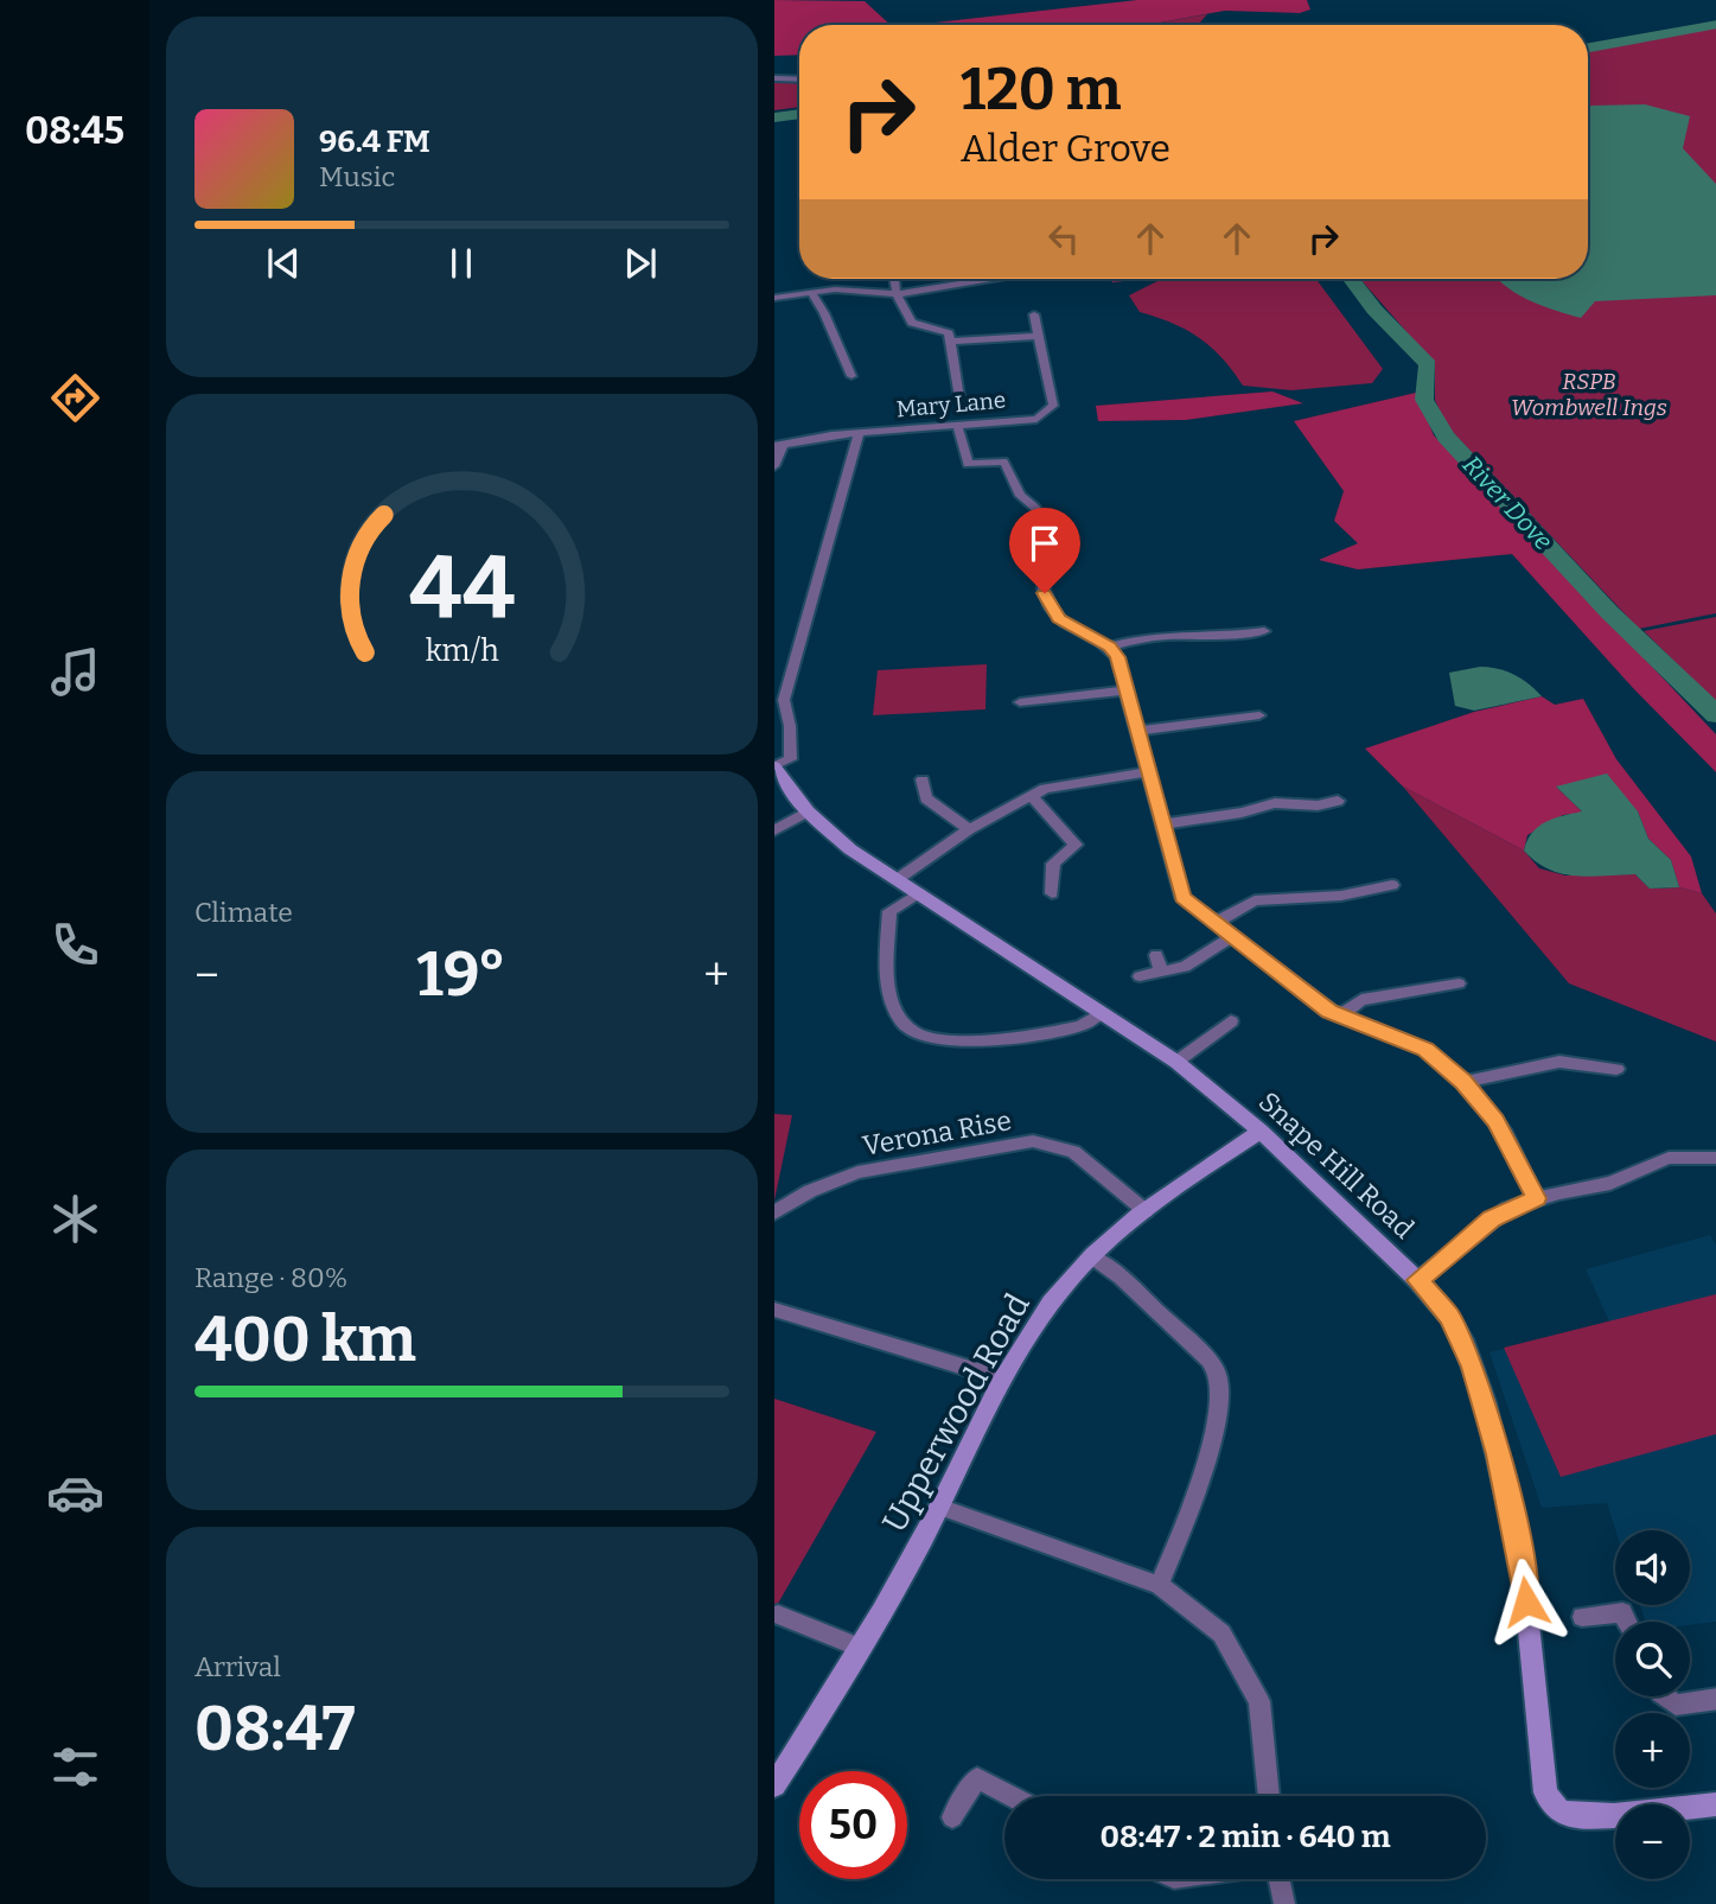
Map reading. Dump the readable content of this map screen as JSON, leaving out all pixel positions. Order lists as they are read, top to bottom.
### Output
{
  "streets": {
    "main road": ["Snape Hill Road", "Upperwood Road"],
    "street": ["Mary Lane", "Verona Rise"]
  },
  "crossings": [
    ["Verona Rise", "Upperwood Road"],
    ["Snape Hill Road", "Upperwood Road"]
  ],
  "water": ["River Dove"],
  "parks": ["RSPB Wombwell Ings"],
  "page": {
    "tabs": "08:45",
    "turn": ["120 m", "Alder Grove"],
    "song": ["96.4 FM", "Music"],
    "tile": [
      "Climate",
      ["Range · 80%", "400 km"],
      ["Arrival", "08:47"]
    ],
    "heat": ["−", "19°", "+"],
    "map_buttons": ["+", "−"],
    "limit": "50",
    "trip": "08:47 · 2 min · 640 m",
    "gauge": ["44", "km/h"]
  }
}
